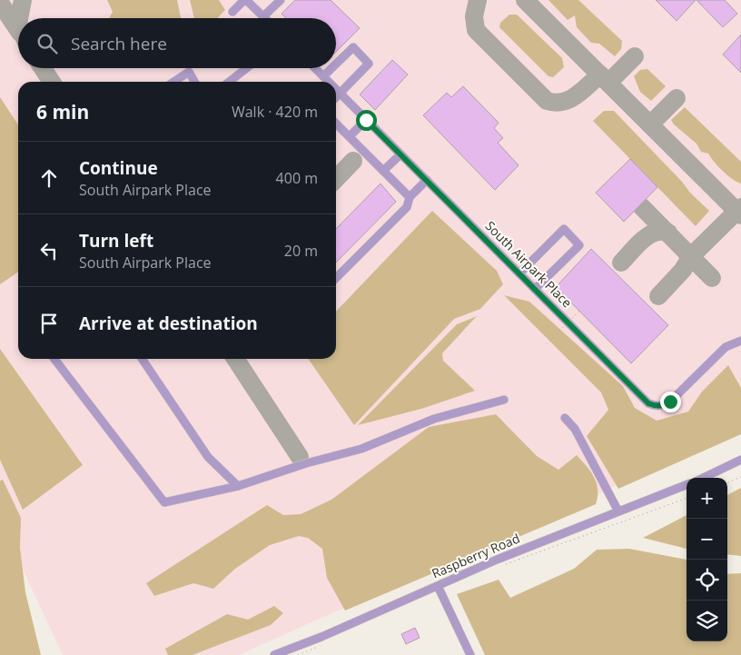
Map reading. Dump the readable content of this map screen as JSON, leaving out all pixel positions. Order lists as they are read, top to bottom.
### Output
{
  "streets": {
    "street": ["South Airpark Place", "Raspberry Road"]
  },
  "page": {
    "search": "Search here",
    "heading": ["6 min", "Walk · 420 m"],
    "list": [
      ["Continue", "South Airpark Place", "400 m"],
      ["Turn left", "South Airpark Place", "20 m"],
      "Arrive at destination"
    ],
    "map_buttons": ["+", "−"]
  }
}
